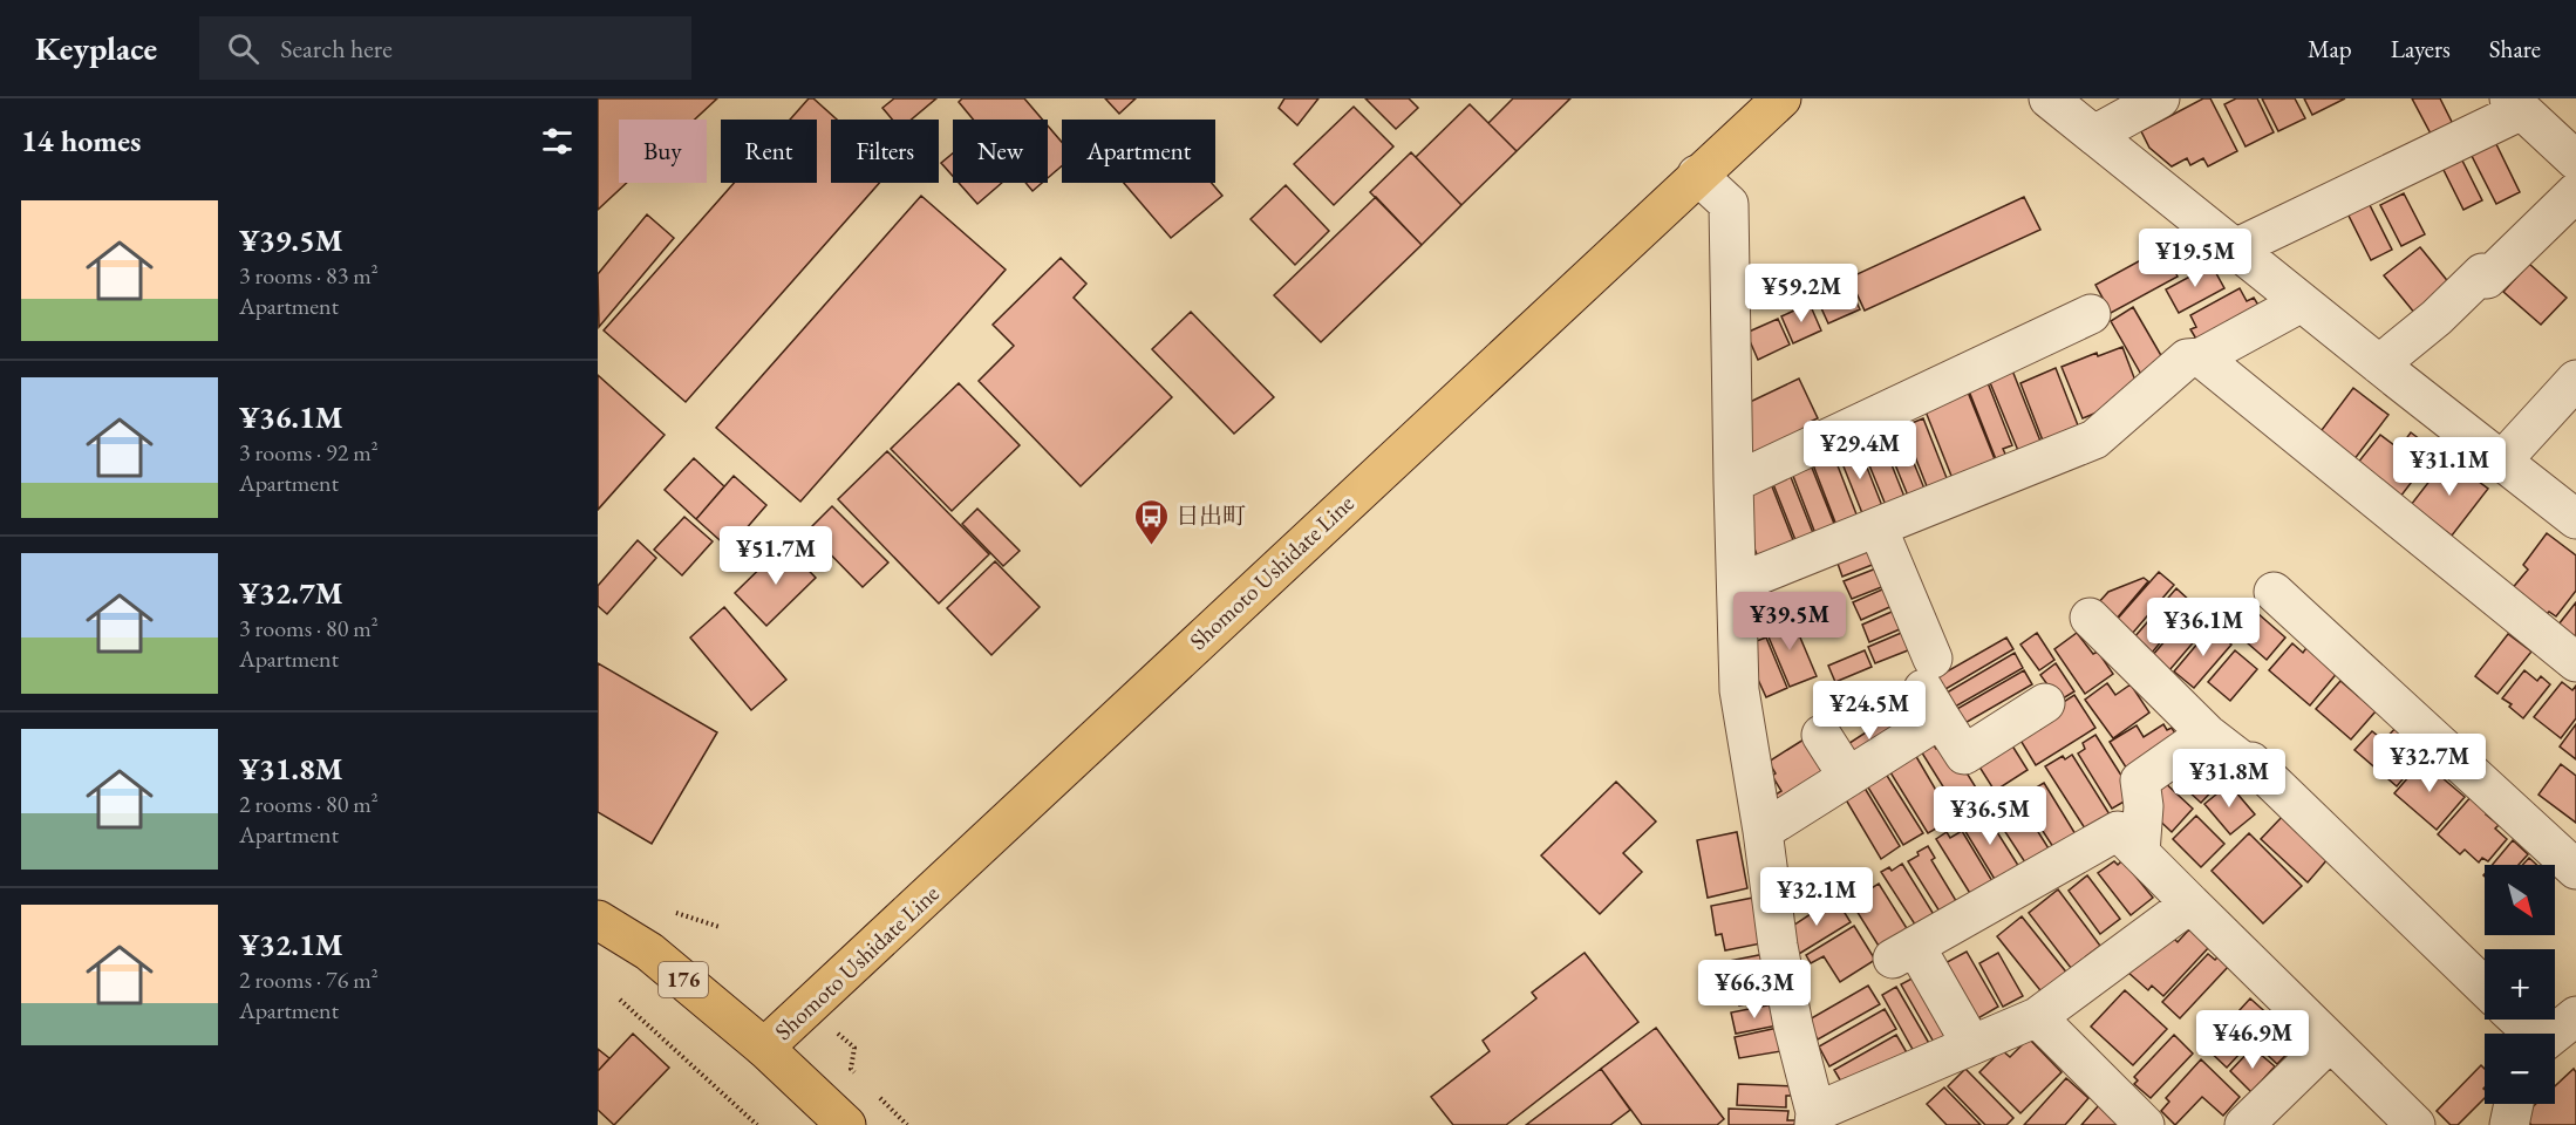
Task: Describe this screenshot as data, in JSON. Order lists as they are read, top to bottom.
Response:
{
  "streets": {
    "main road": ["Shomoto Ushidate Line", "176"]
  },
  "crossings": [
    ["Shomoto Ushidate Line", "176"]
  ],
  "places": {
    "bus stop": ["日出町"]
  },
  "north": "bottom right",
  "page": {
    "header": "Keyplace",
    "search": "Search here",
    "nav": ["Map", "Layers", "Share"],
    "heading": "14 homes",
    "chip": [
      "Buy",
      "Rent",
      "Filters",
      "New",
      "Apartment"
    ],
    "list": [
      {
        "name": "¥39.5M",
        "note": "3 rooms · 83 m² · Apartment"
      },
      {
        "name": "¥36.1M",
        "note": "3 rooms · 92 m² · Apartment"
      },
      {
        "name": "¥32.7M",
        "note": "3 rooms · 80 m² · Apartment"
      },
      {
        "name": "¥31.8M",
        "note": "2 rooms · 80 m² · Apartment"
      },
      {
        "name": "¥32.1M",
        "note": "2 rooms · 76 m² · Apartment"
      }
    ],
    "price": [
      "¥19.5M",
      "¥59.2M",
      "¥29.4M",
      "¥31.1M",
      "¥51.7M",
      "¥39.5M",
      "¥36.1M",
      "¥24.5M",
      "¥32.7M",
      "¥31.8M",
      "¥36.5M",
      "¥32.1M",
      "¥66.3M",
      "¥46.9M"
    ],
    "map_buttons": ["+", "−"]
  }
}
